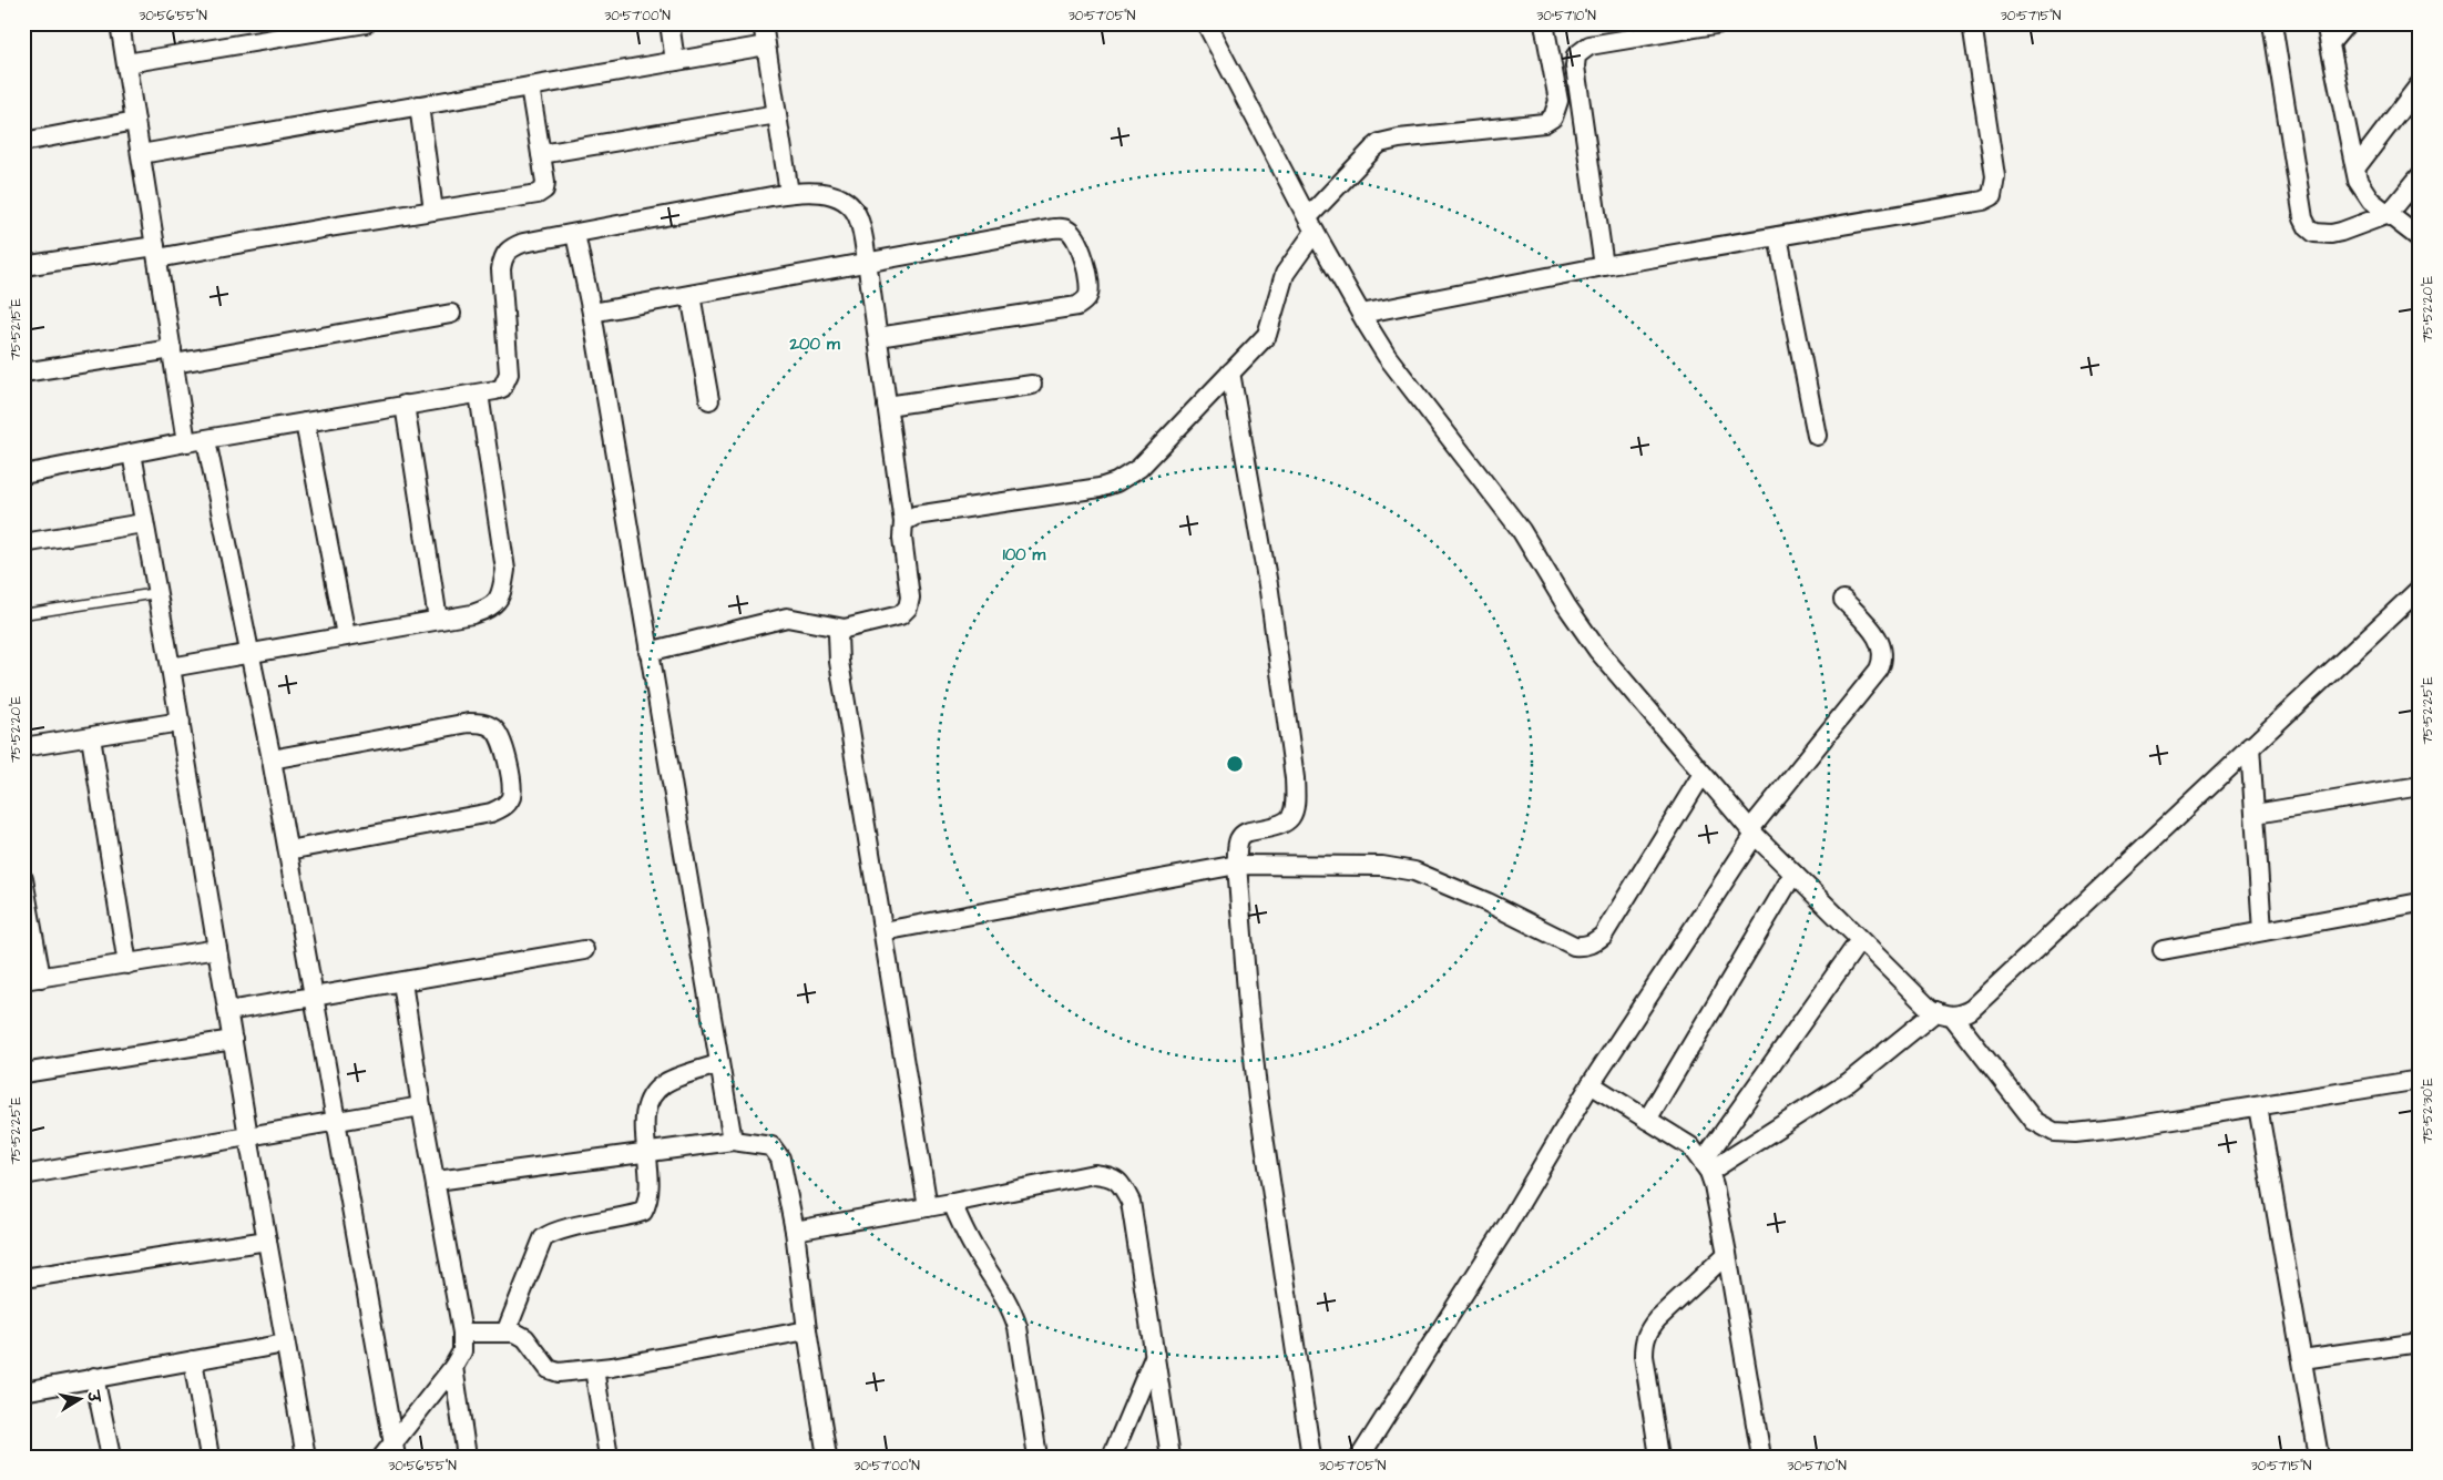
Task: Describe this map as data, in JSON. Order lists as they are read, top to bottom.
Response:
{
  "north": "right",
  "coordinates": [
    "30°56'55\"N",
    "30°57'00\"N",
    "30°57'05\"N",
    "30°57'10\"N",
    "30°57'15\"N",
    "75°52'20\"E",
    "75°52'15\"E",
    "75°52'25\"E",
    "75°52'30\"E"
  ],
  "rings": ["200 m", "100 m"]
}
